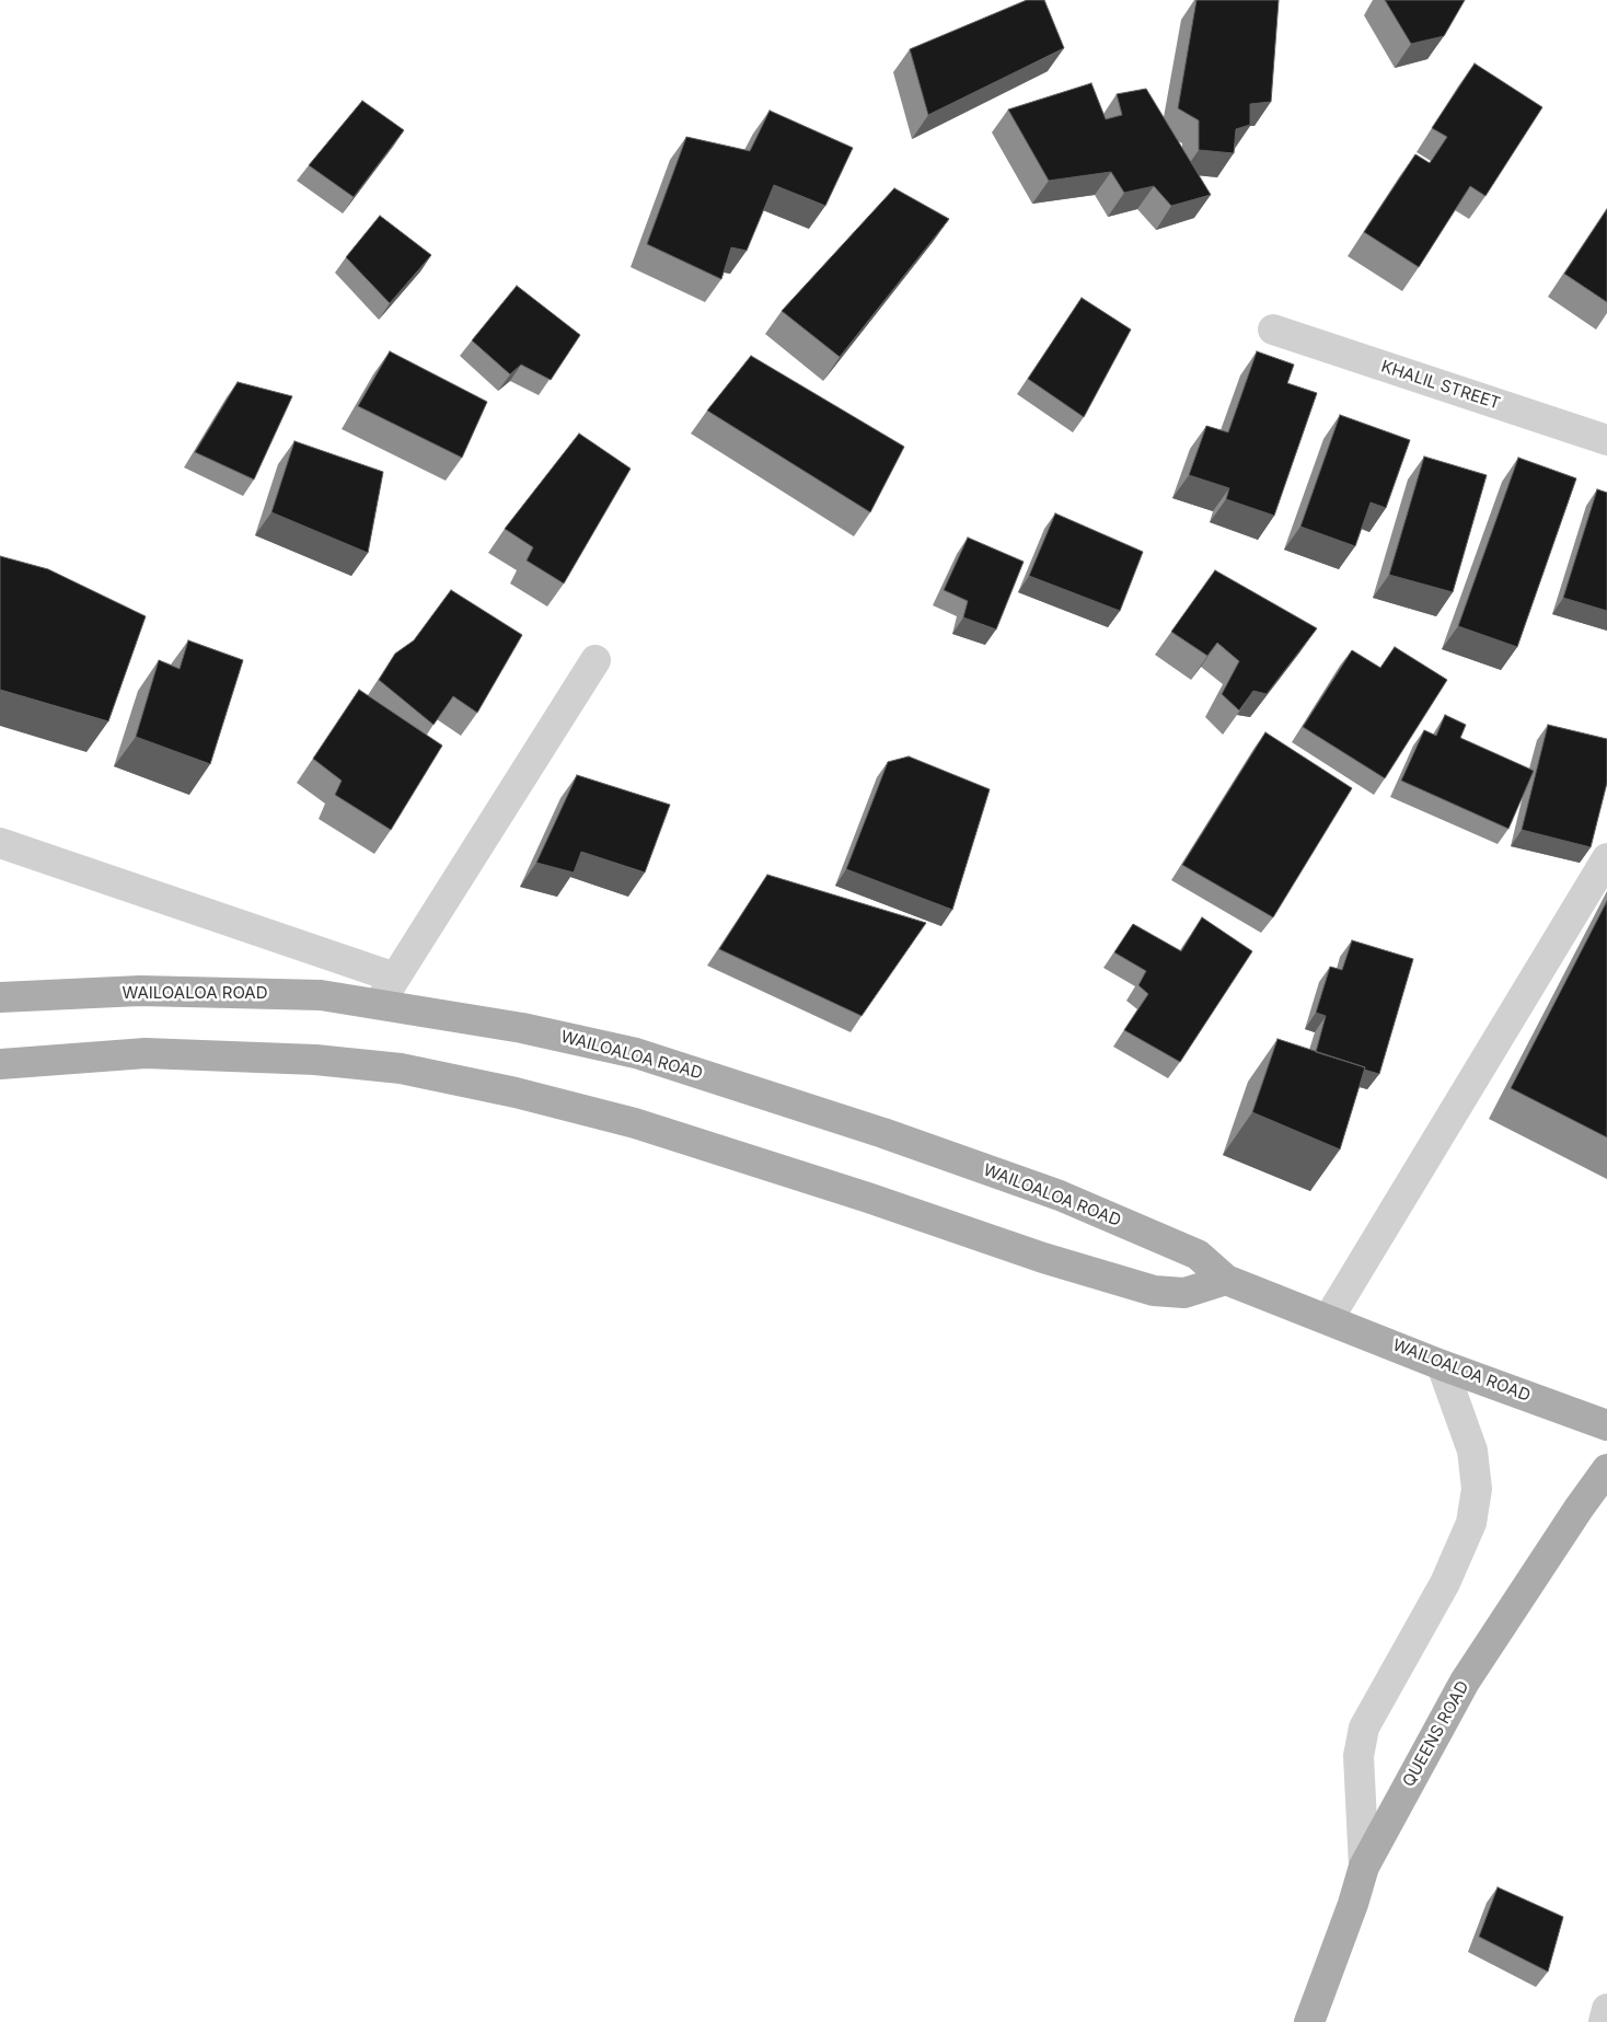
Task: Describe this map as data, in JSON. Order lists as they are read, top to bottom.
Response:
{
  "streets": {
    "main road": ["WAILOALOA ROAD", "QUEENS ROAD"],
    "street": ["KHALIL STREET"]
  }
}
